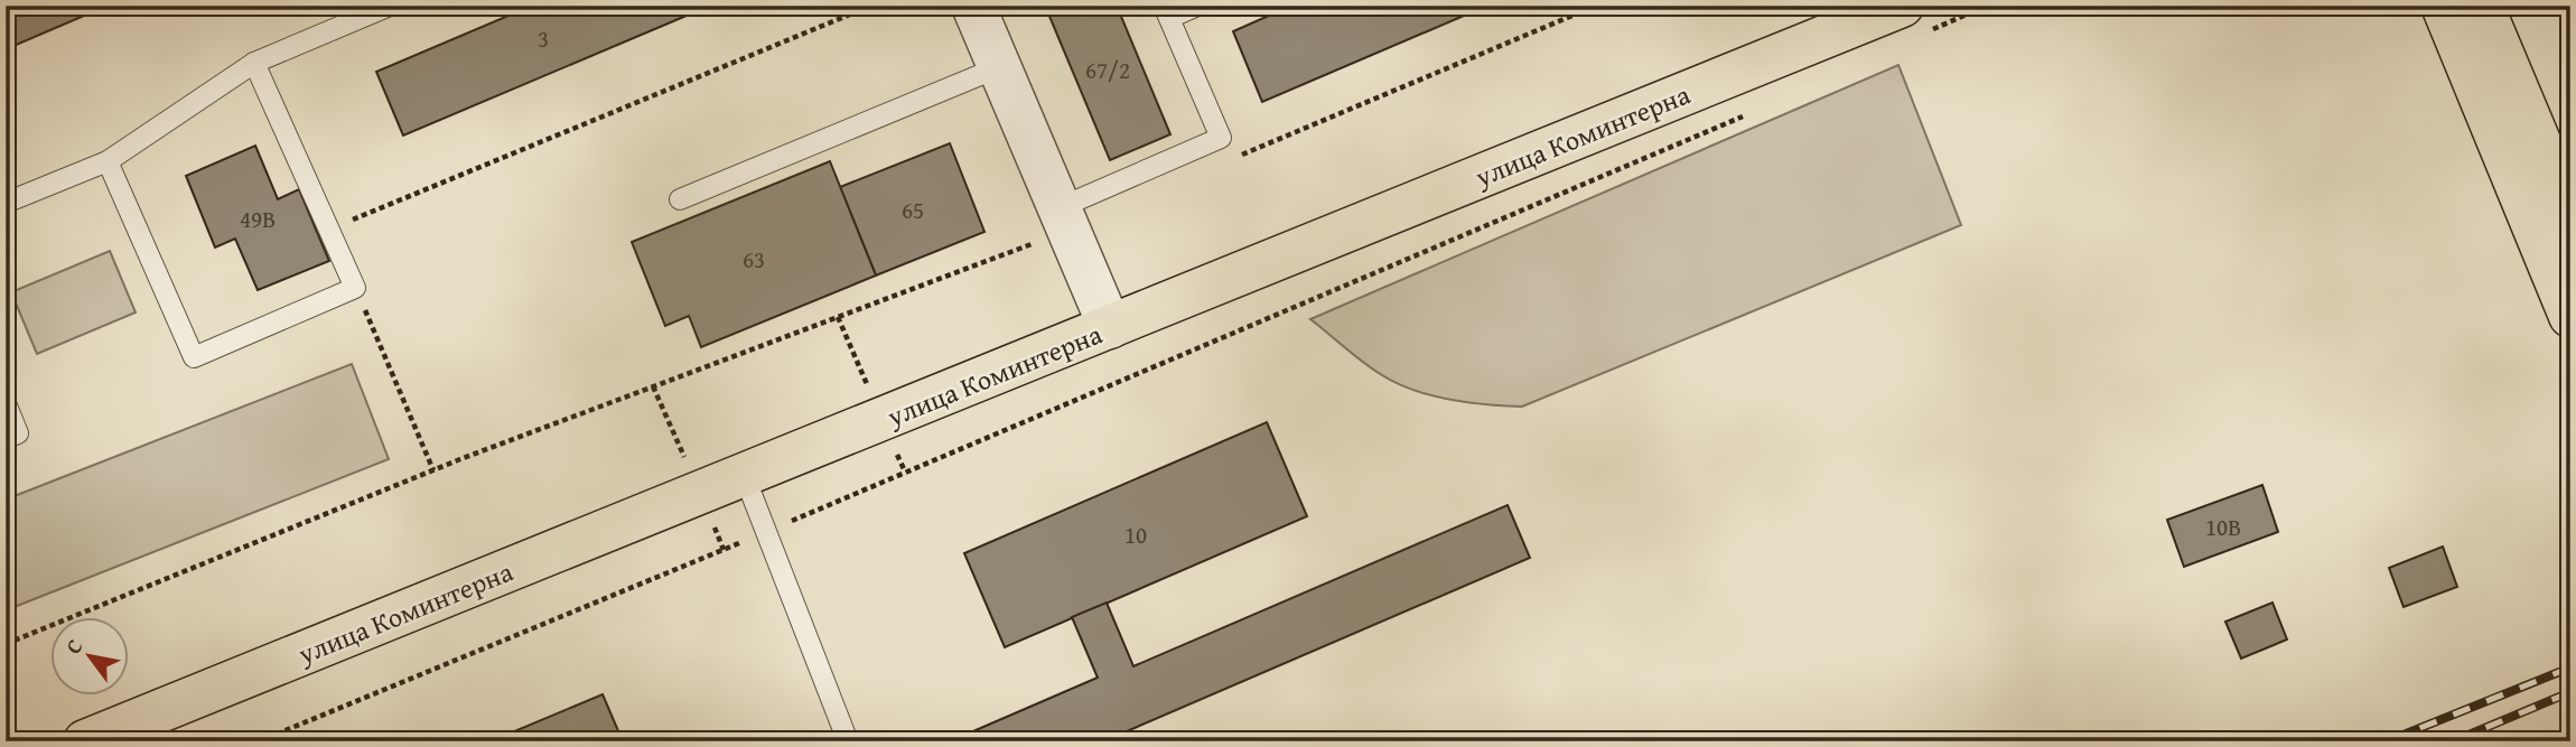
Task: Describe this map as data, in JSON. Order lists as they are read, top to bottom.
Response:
{
  "streets": {
    "main road": ["улица Коминтерна"]
  },
  "house_numbers": [
    "3",
    "67/2",
    "65",
    "49В",
    "63",
    "10В",
    "10"
  ],
  "north": "top left"
}
